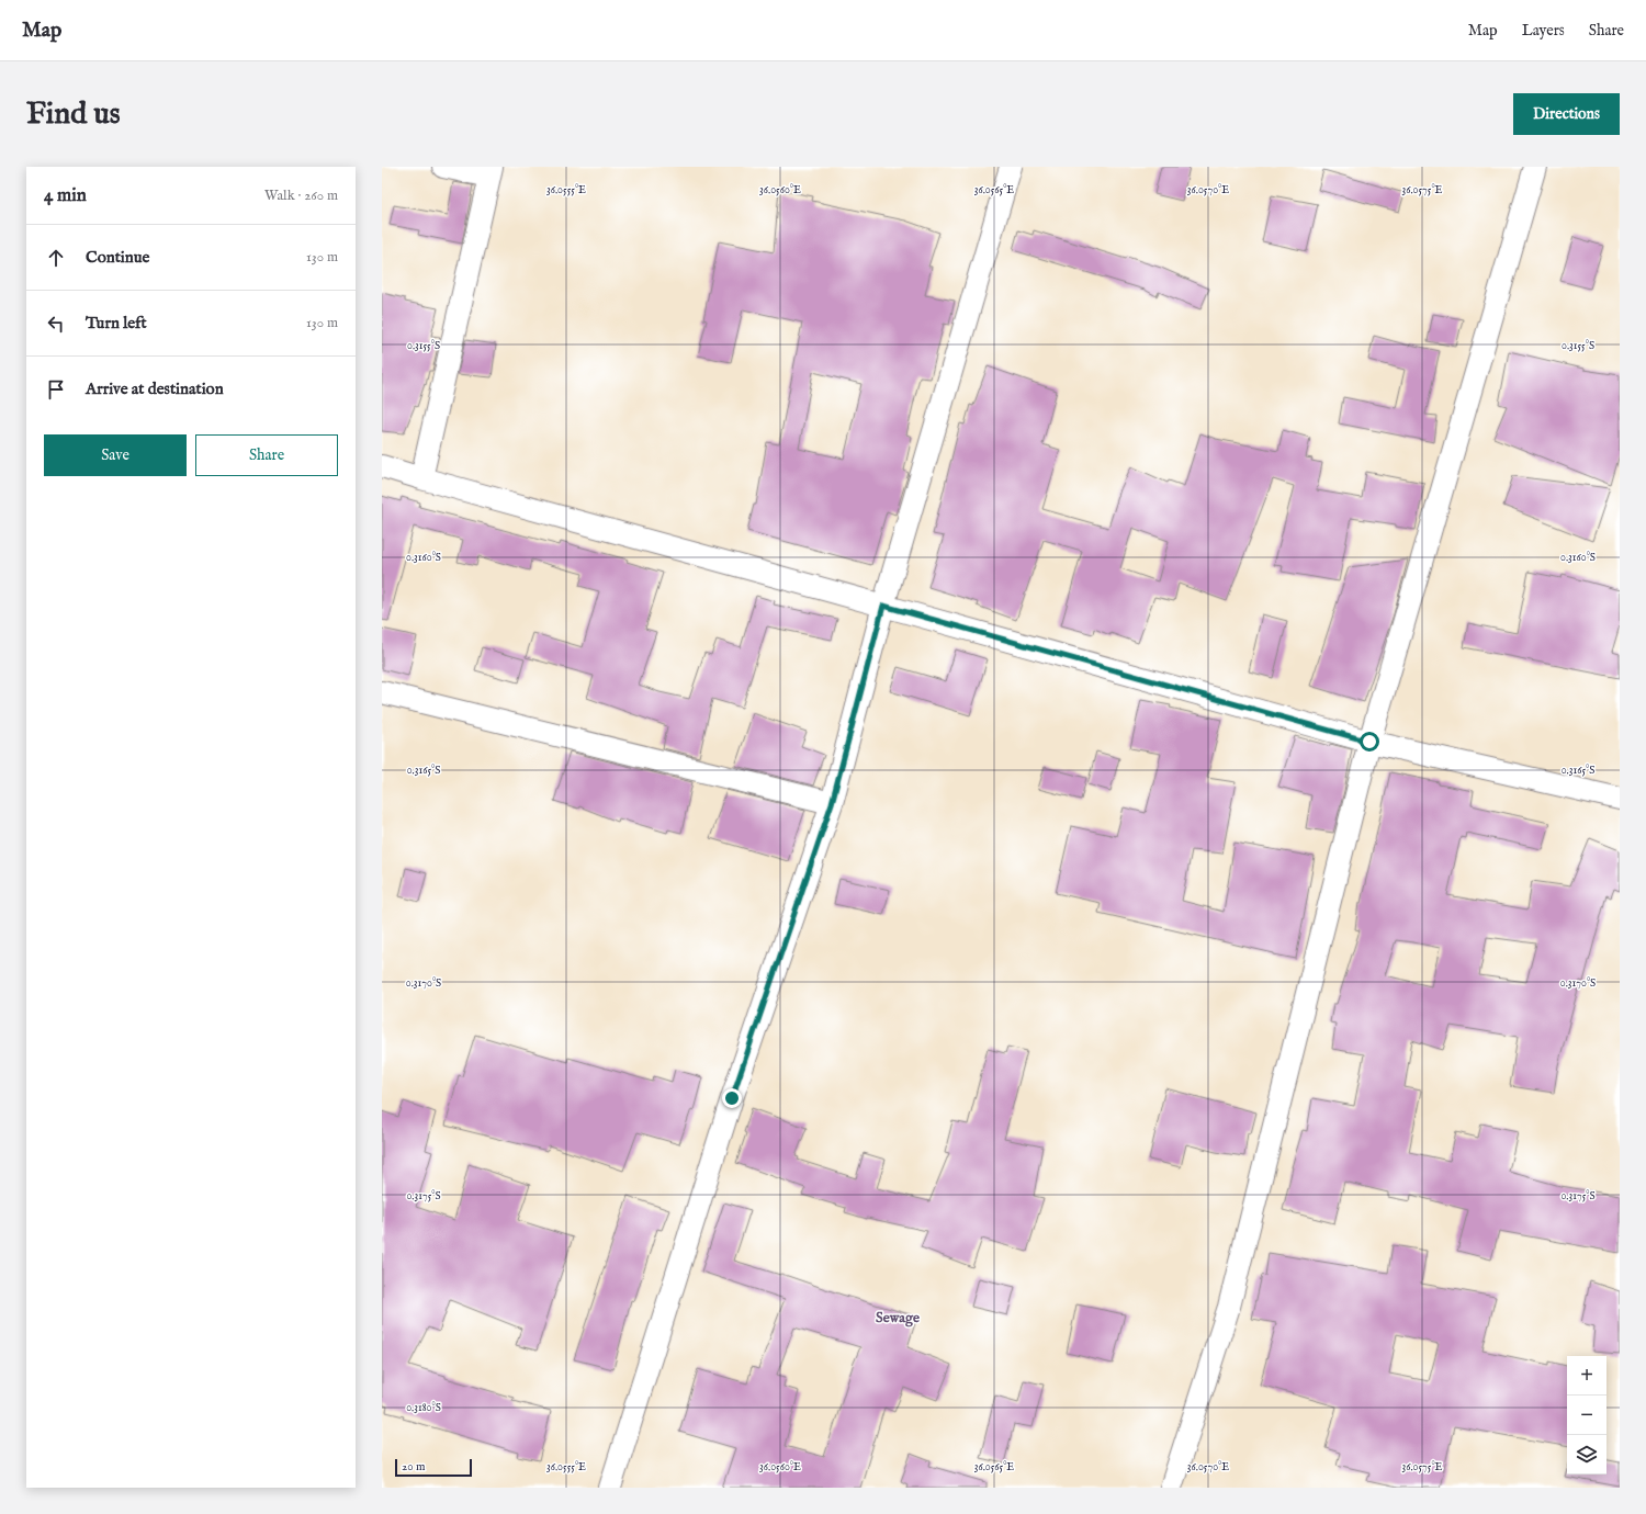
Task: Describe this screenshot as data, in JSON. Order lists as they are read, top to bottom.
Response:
{
  "districts": ["Sewage"],
  "scale_bar": "20 m",
  "page": {
    "header": "Map",
    "nav": ["Map", "Layers", "Share"],
    "buttons": [
      "Directions",
      ["Save", "Share"]
    ],
    "title": "Find us",
    "heading": ["4 min", "Walk · 260 m"],
    "list": [
      ["Continue", "130 m"],
      ["Turn left", "130 m"],
      "Arrive at destination"
    ],
    "map_buttons": ["+", "−"],
    "scale": "20 m"
  },
  "coordinates": [
    "36.0555°E",
    "36.0560°E",
    "36.0565°E",
    "36.0570°E",
    "36.0575°E",
    "0.3155°S",
    "0.3160°S",
    "0.3165°S",
    "0.3170°S",
    "0.3175°S",
    "0.3180°S"
  ]
}
